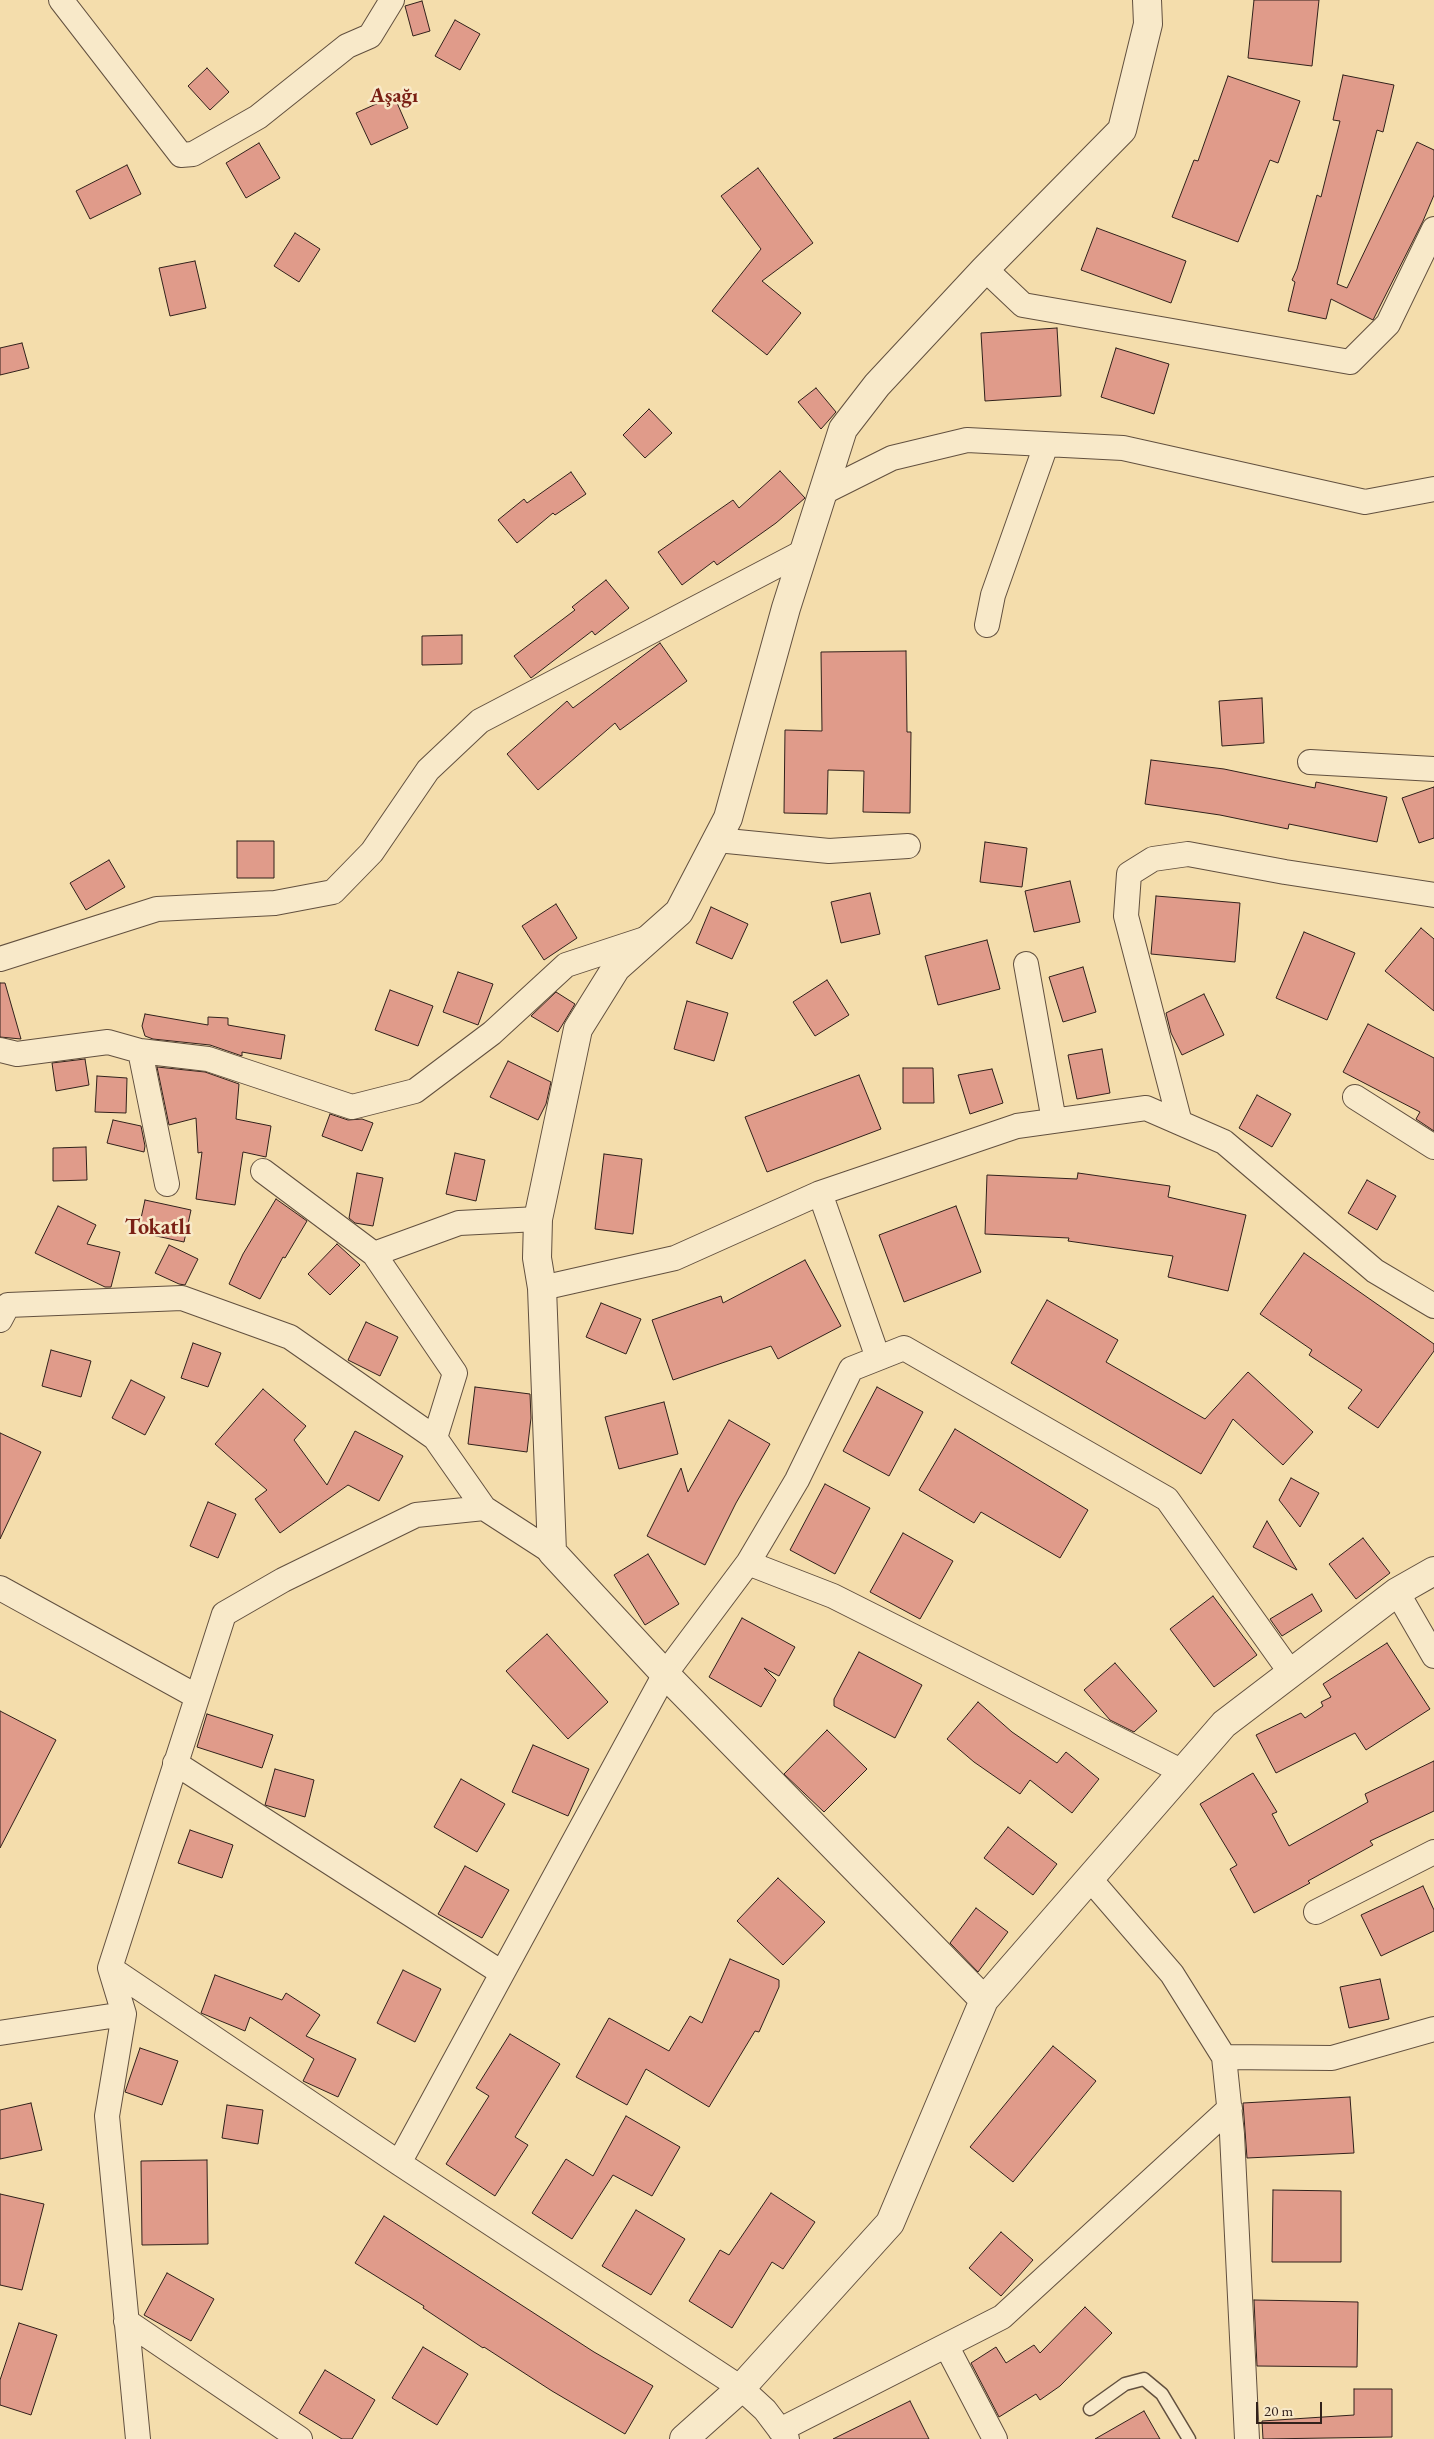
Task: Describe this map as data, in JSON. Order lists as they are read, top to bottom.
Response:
{
  "districts": ["Aşağı", "Tokatlı"],
  "scale_bar": "20 m"
}
